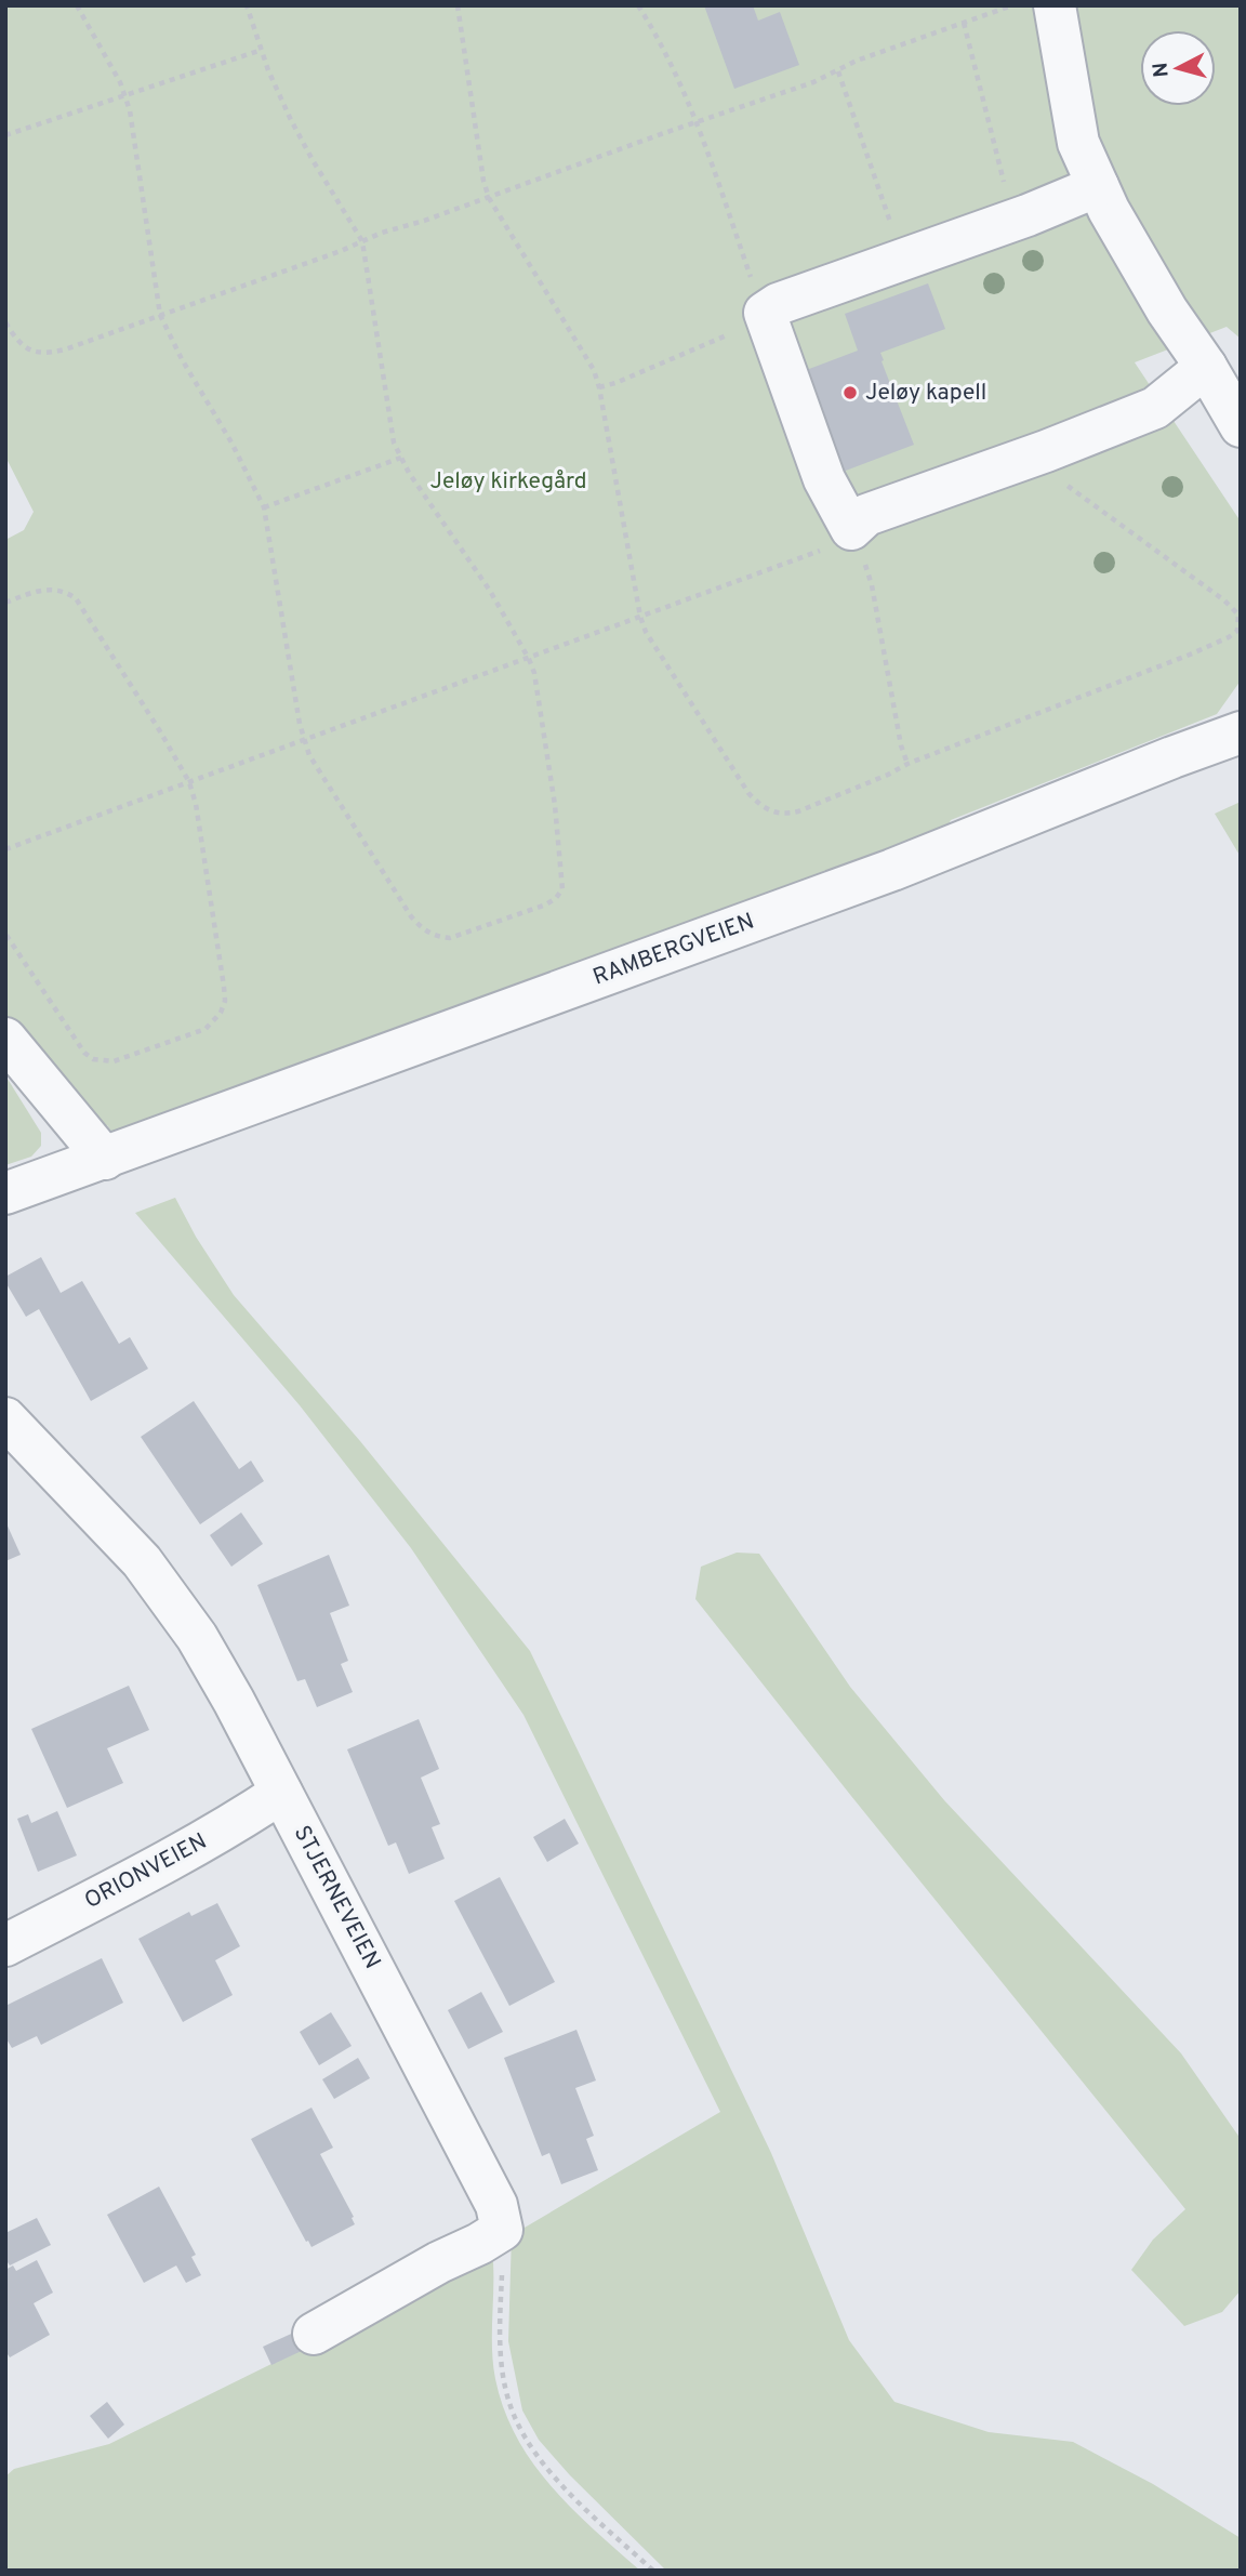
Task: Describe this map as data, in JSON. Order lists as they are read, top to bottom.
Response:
{
  "streets": {
    "street": ["RAMBERGVEIEN", "ORIONVEIEN", "STJERNEVEIEN"]
  },
  "crossings": [
    ["ORIONVEIEN", "STJERNEVEIEN"]
  ],
  "parks": ["Jeløy kirkegård"],
  "places": ["Jeløy kapell"],
  "north": "left"
}
